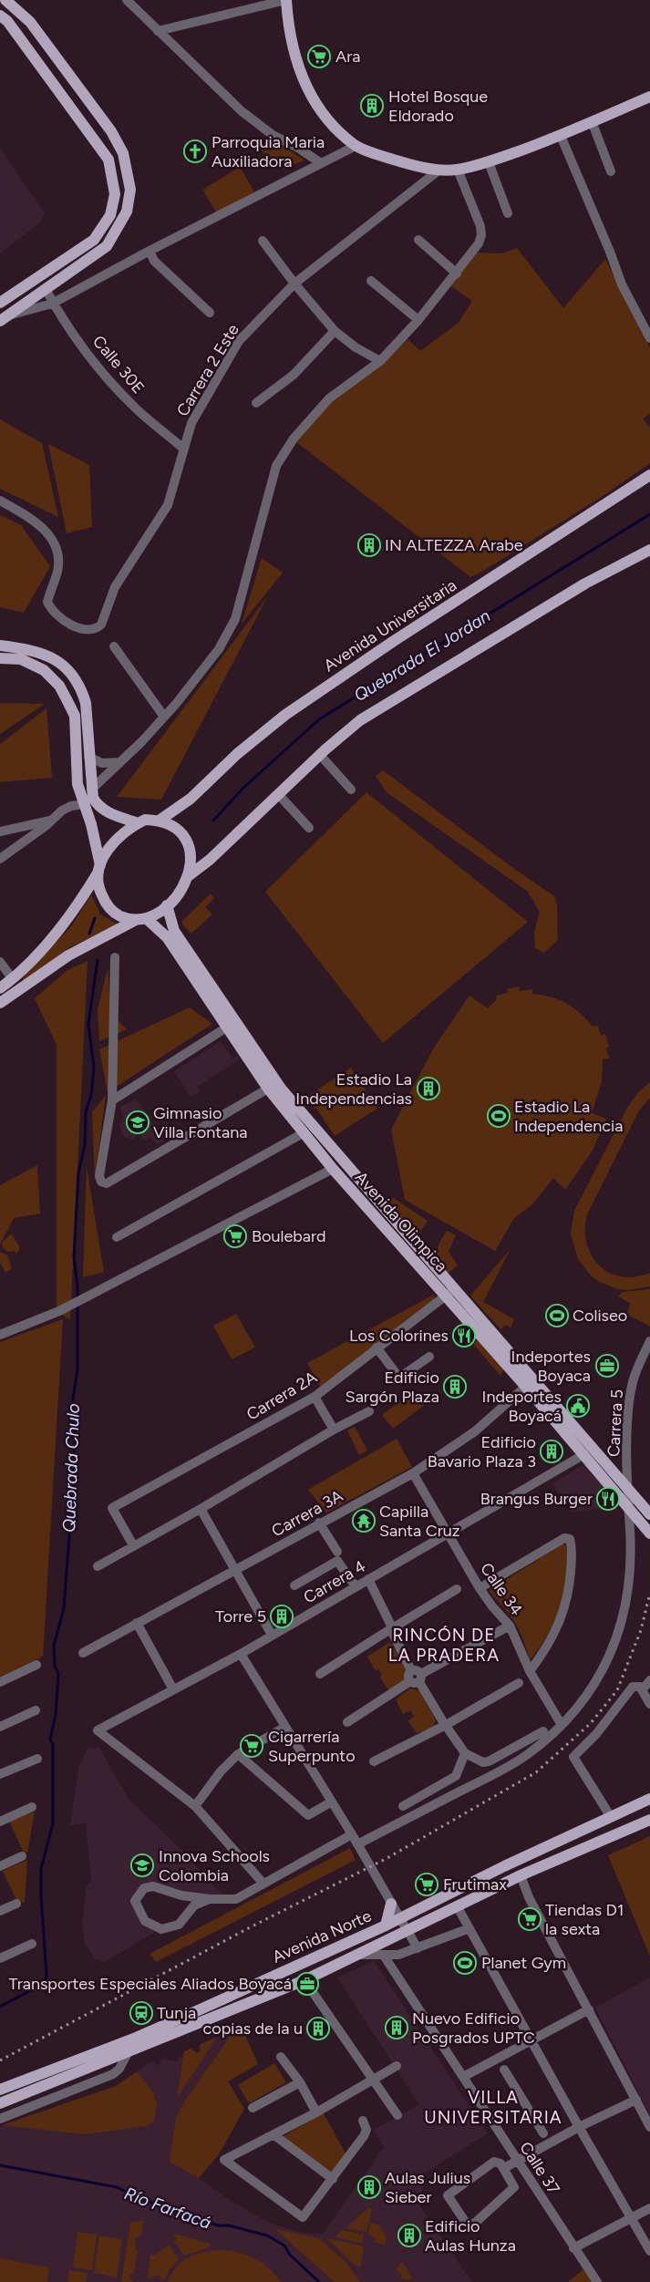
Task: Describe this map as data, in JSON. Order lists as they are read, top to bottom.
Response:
{
  "streets": {
    "main road": ["Avenida Universitaria", "Avenida Olimpica", "Avenida Norte"],
    "street": [
      "Calle 30E",
      "Carrera 2 Este",
      "Carrera 2A",
      "Carrera 5",
      "Carrera 3A",
      "Carrera 4",
      "Calle 34",
      "Calle 37"
    ]
  },
  "crossings": [
    ["Calle 30E", "Carrera 2 Este"],
    ["Avenida Universitaria", "Avenida Olimpica"],
    ["Avenida Olimpica", "Carrera 2A"],
    ["Avenida Olimpica", "Carrera 5"],
    ["Avenida Olimpica", "Carrera 3A"],
    ["Avenida Olimpica", "Carrera 4"],
    ["Carrera 5", "Calle 34"],
    ["Carrera 3A", "Calle 34"],
    ["Carrera 4", "Calle 34"]
  ],
  "districts": ["RINCÓN DE LA PRADERA", "VILLA UNIVERSITARIA"],
  "water": ["Quebrada El Jordan", "Quebrada Chulo", "Río Farfacá"],
  "places": {
    "supermarket": [
      "Ara",
      "Boulebard",
      "Cigarrería Superpunto",
      "Frutimax",
      "Tiendas D1 la sexta"
    ],
    "building": [
      "Hotel Bosque Eldorado",
      "IN ALTEZZA Arabe",
      "Estadio La Independencias",
      "Edificio Sargón Plaza",
      "Edificio Bavario Plaza 3",
      "Torre 5",
      "Nuevo Edificio Posgrados UPTC",
      "copias de la u",
      "Aulas Julius Sieber",
      "Edificio Aulas Hunza"
    ],
    "church": ["Parroquia Maria Auxiliadora"],
    "sports": ["Estadio La Independencia", "Coliseo", "Planet Gym"],
    "school or university": ["Gimnasio Villa Fontana", "Innova Schools Colombia"],
    "restaurant": ["Los Colorines", "Brangus Burger"],
    "office": ["Indeportes Boyaca", "Transportes Especiales Aliados Boyacá"],
    "public building": ["Indeportes Boyacá"],
    "temple": ["Capilla Santa Cruz"],
    "station": ["Tunja"]
  }
}
